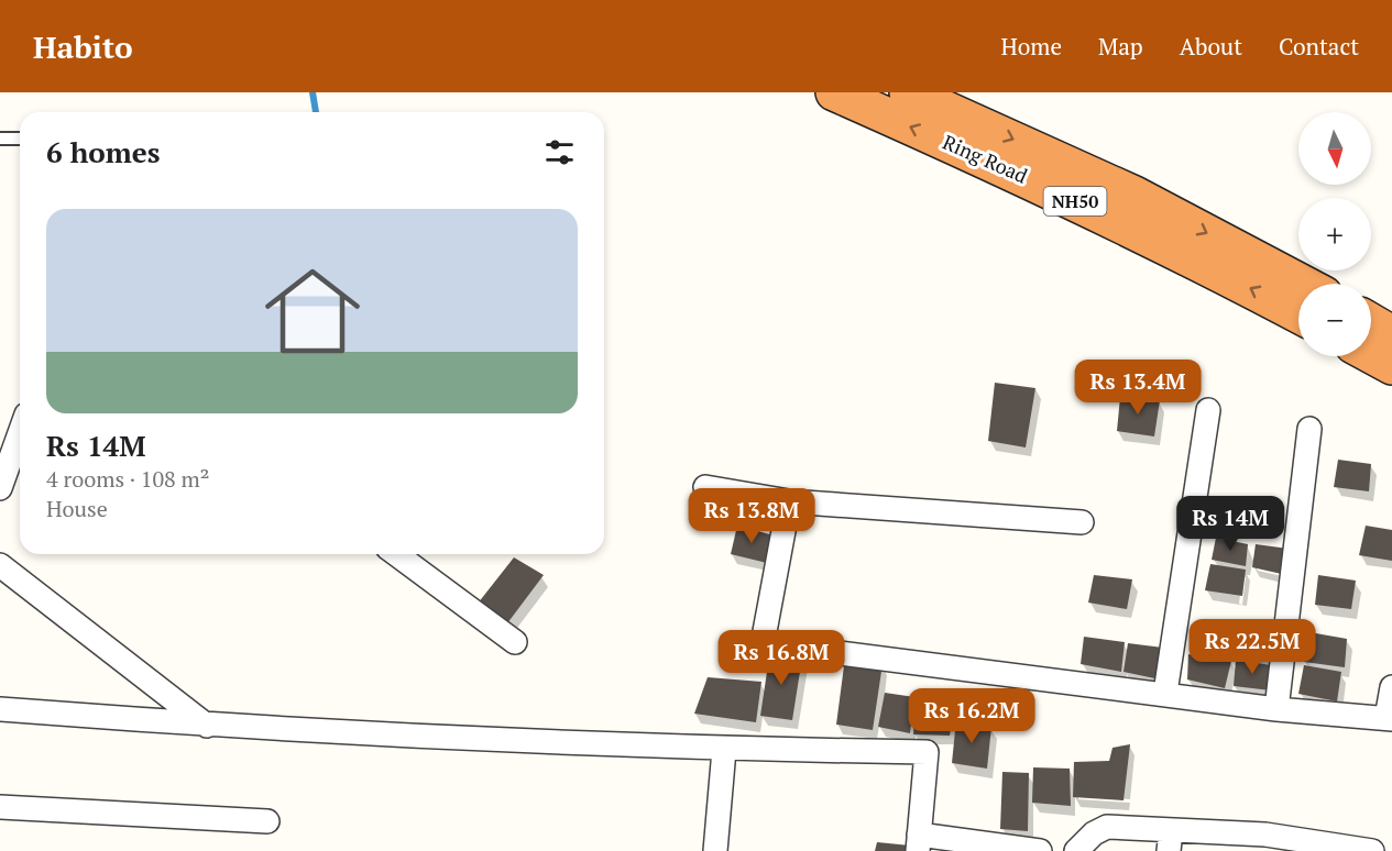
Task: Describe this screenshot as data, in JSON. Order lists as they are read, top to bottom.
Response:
{
  "streets": {
    "highway": ["Ring Road", "NH50"]
  },
  "north": "bottom",
  "page": {
    "header": "Habito",
    "nav": [
      "Home",
      "Map",
      "About",
      "Contact"
    ],
    "map_buttons": ["+", "−"],
    "heading": "6 homes",
    "list": [
      {
        "name": "Rs 14M",
        "note": "4 rooms · 108 m² · House"
      }
    ],
    "price": [
      "Rs 13.4M",
      "Rs 13.8M",
      "Rs 14M",
      "Rs 22.5M",
      "Rs 16.8M",
      "Rs 16.2M"
    ]
  }
}
